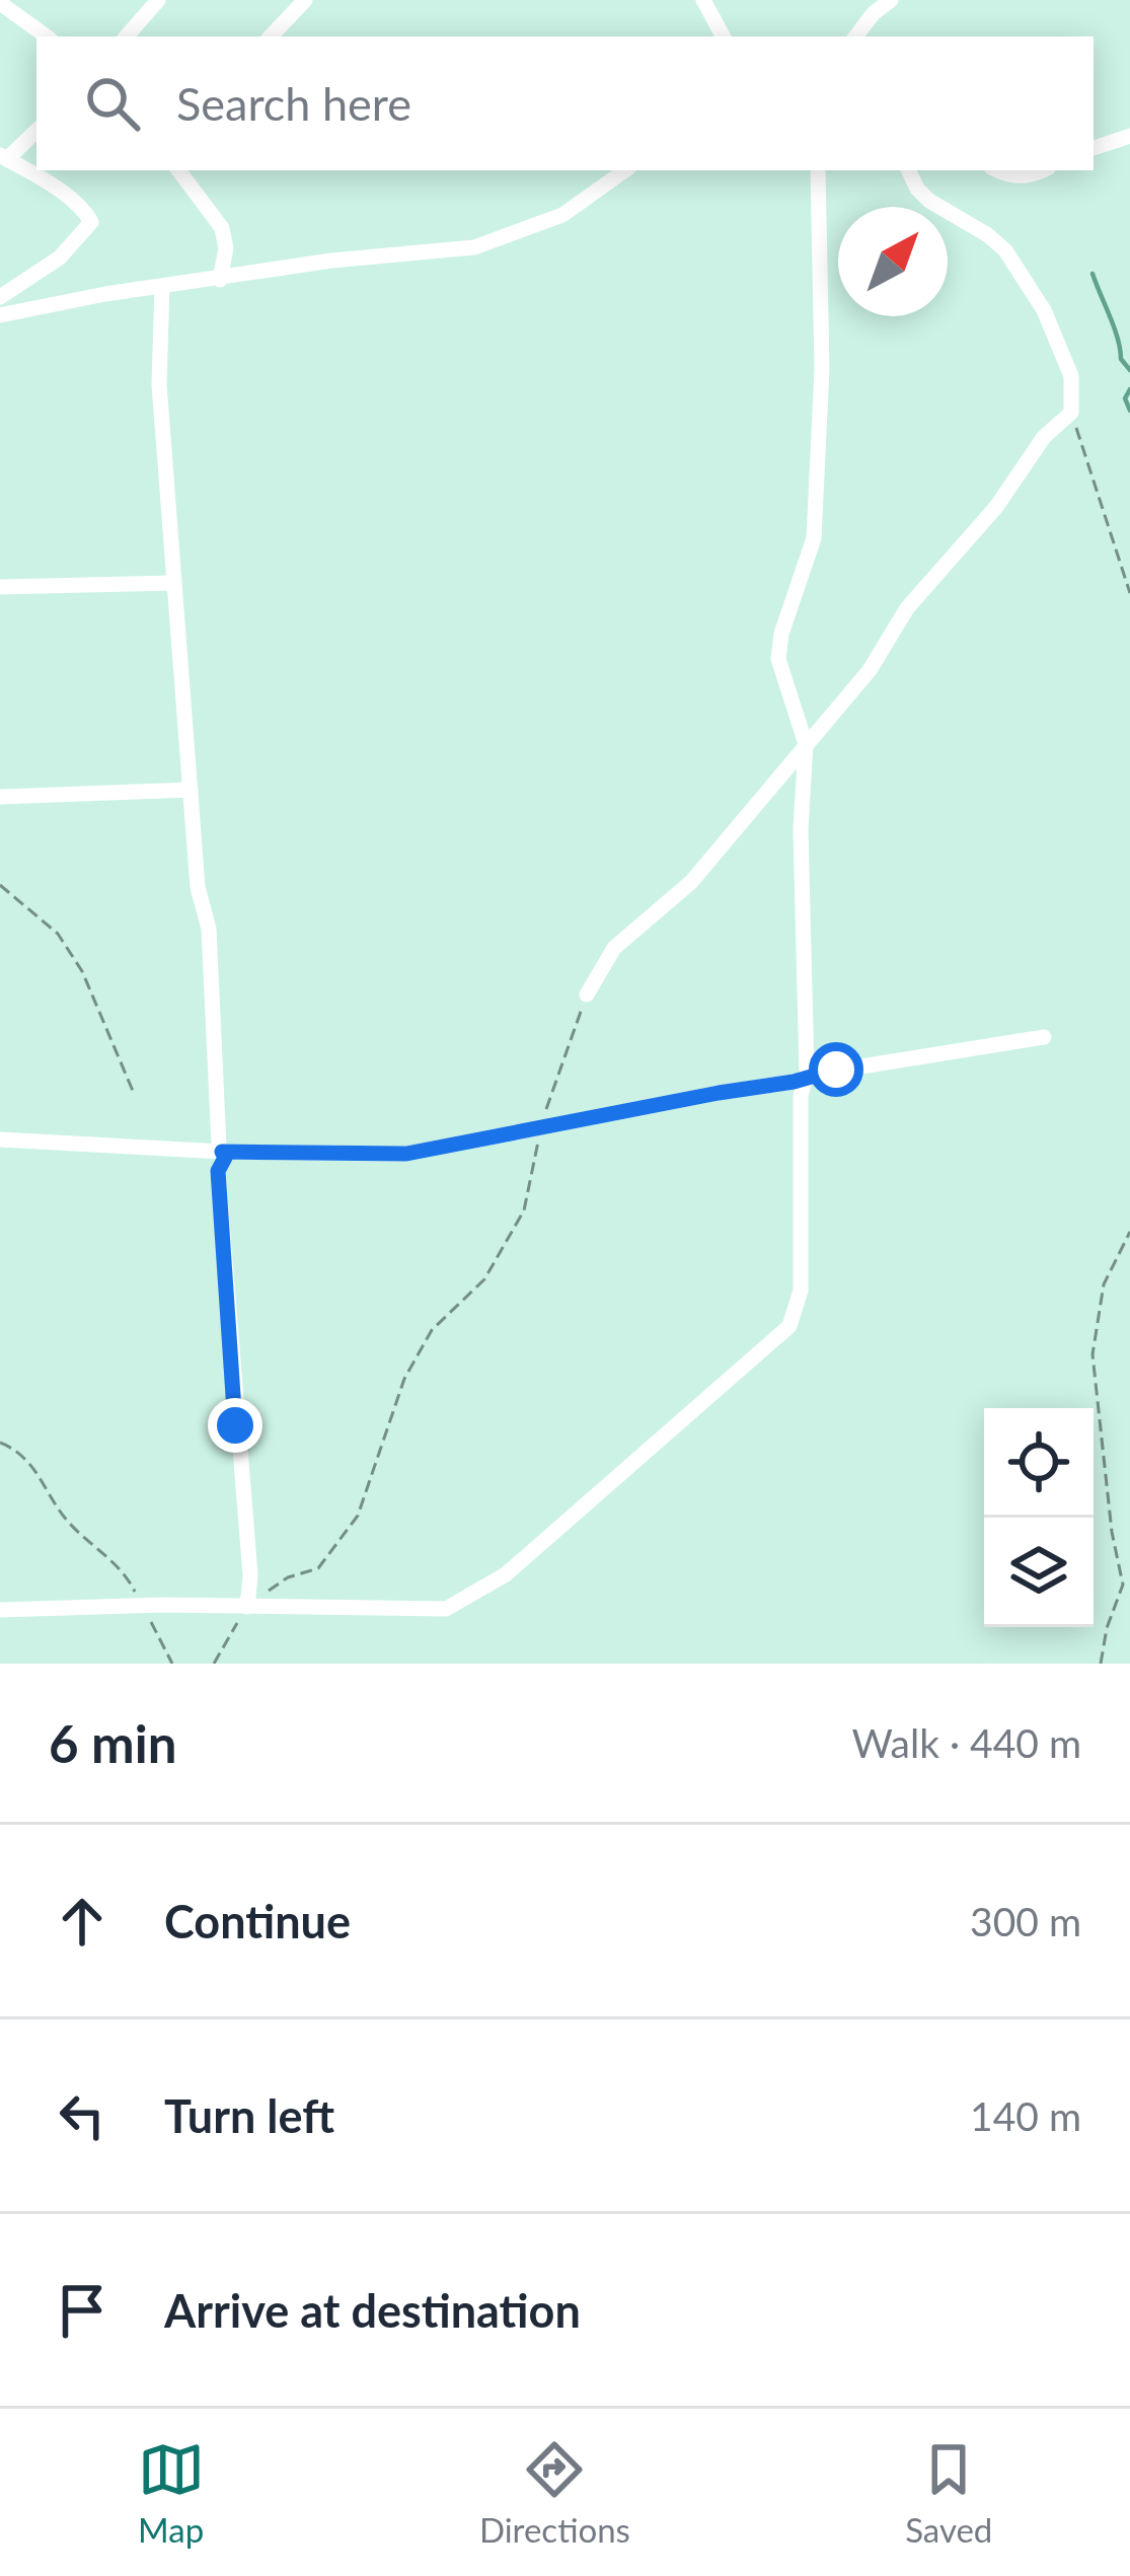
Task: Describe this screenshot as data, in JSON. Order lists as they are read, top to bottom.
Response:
{
  "north": "top right",
  "page": {
    "search": "Search here",
    "heading": ["6 min", "Walk · 440 m"],
    "list": [
      ["Continue", "300 m"],
      ["Turn left", "140 m"],
      "Arrive at destination"
    ],
    "nav": ["Map", "Directions", "Saved"]
  }
}
